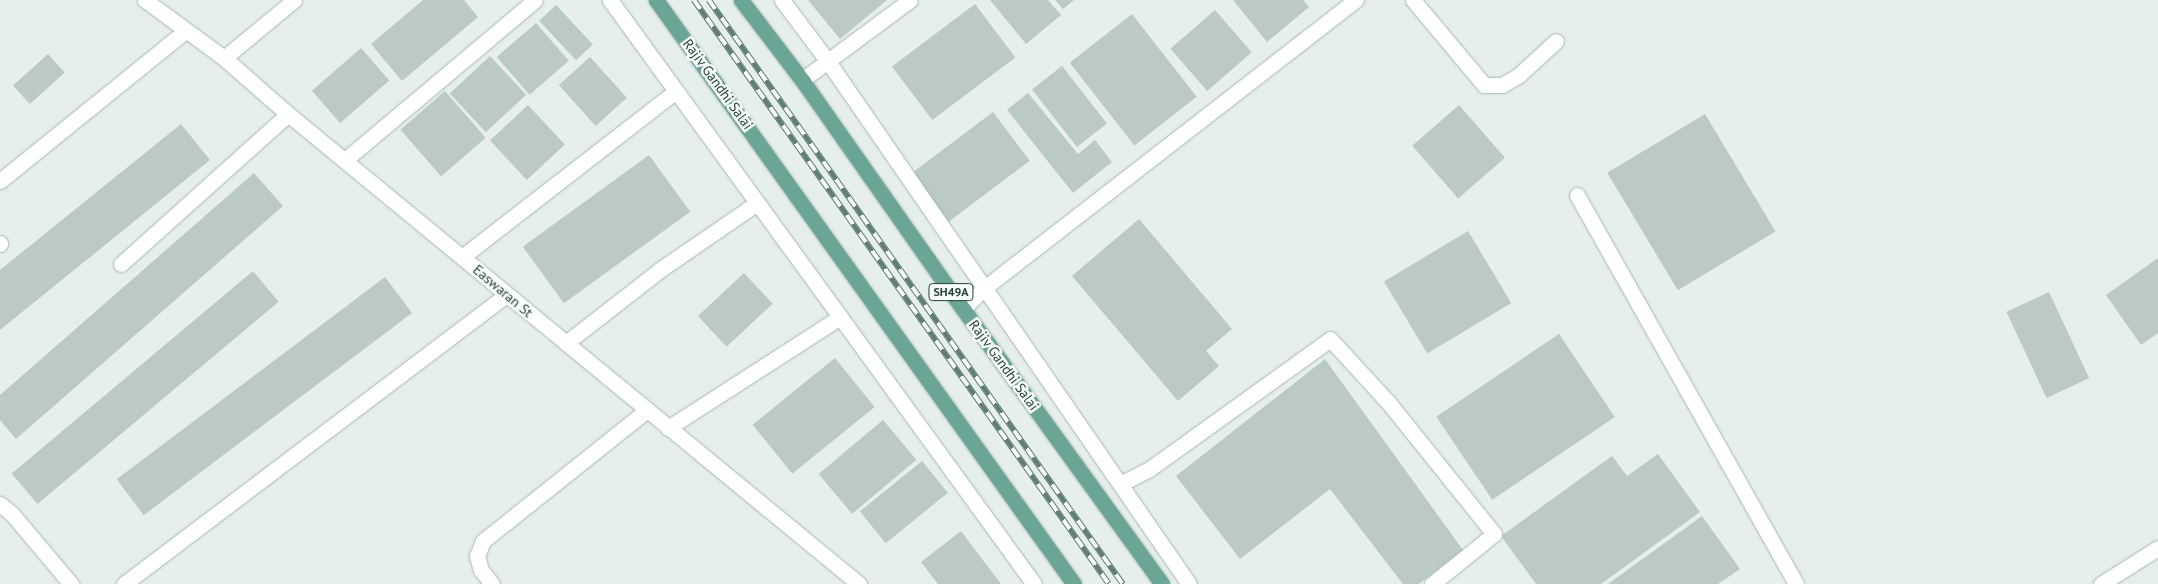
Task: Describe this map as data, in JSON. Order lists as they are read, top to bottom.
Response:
{
  "streets": {
    "main road": ["Rajiv Gandhi Salai", "SH49A"],
    "street": ["Easwaran St"]
  }
}
